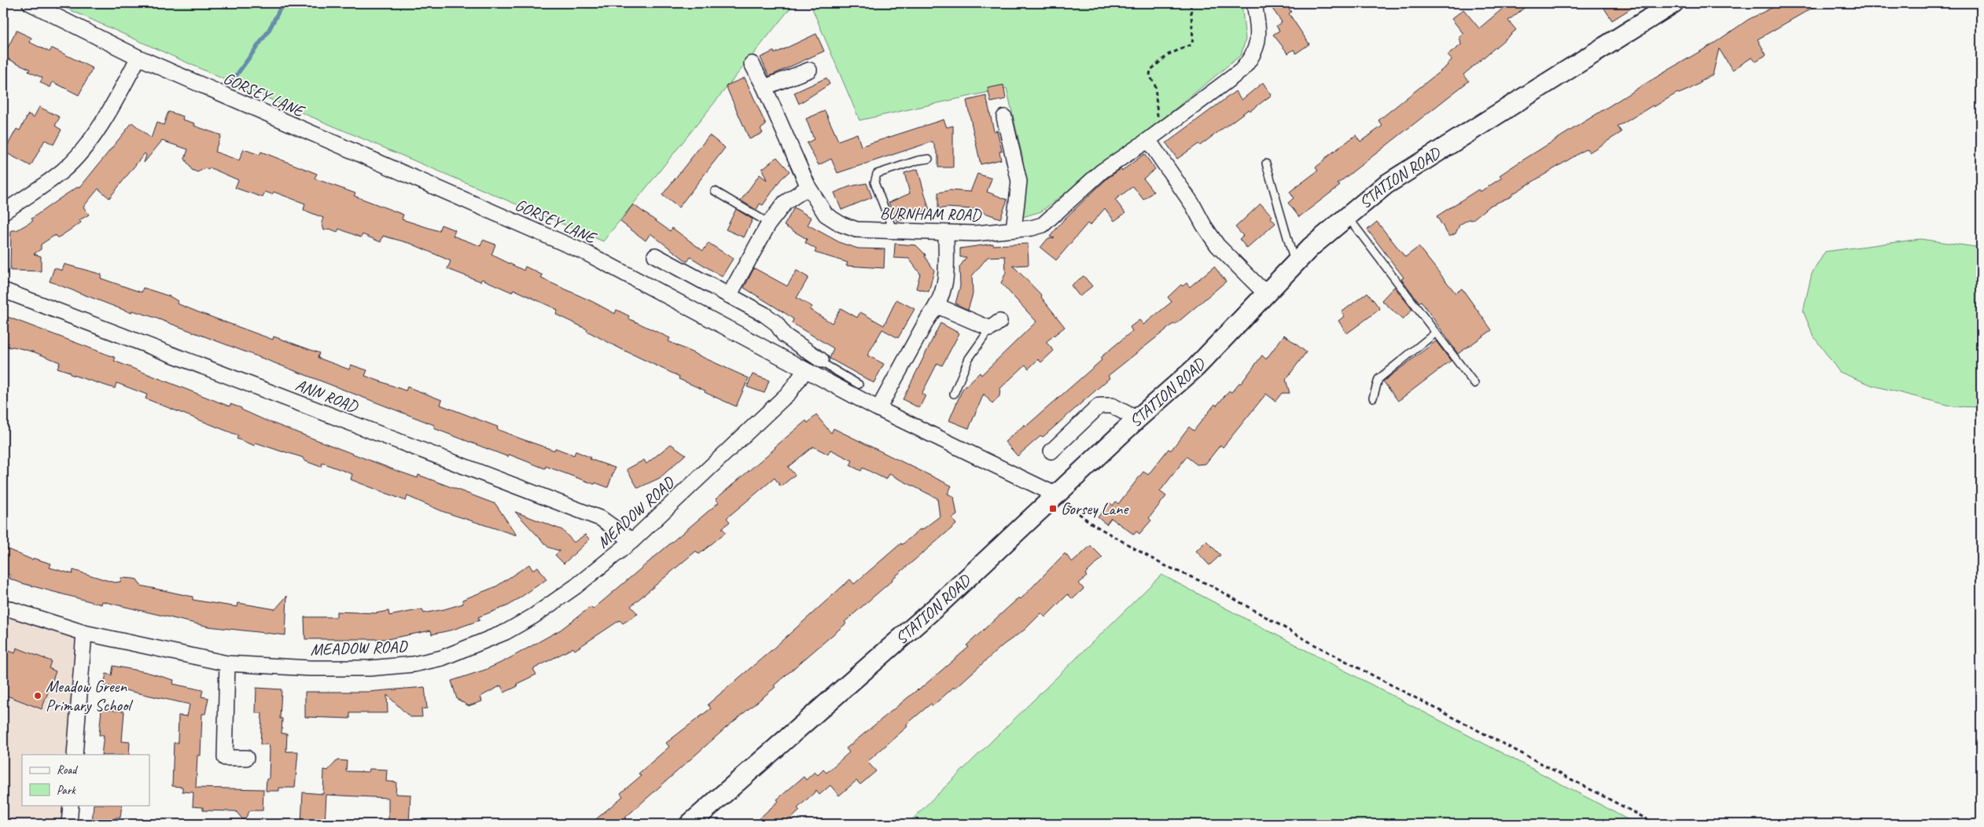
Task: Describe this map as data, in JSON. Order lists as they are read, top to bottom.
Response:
{
  "streets": {
    "street": [
      "GORSEY LANE",
      "STATION ROAD",
      "BURNHAM ROAD",
      "ANN ROAD",
      "MEADOW ROAD"
    ]
  },
  "crossings": [
    ["GORSEY LANE", "STATION ROAD"],
    ["GORSEY LANE", "MEADOW ROAD"],
    ["ANN ROAD", "MEADOW ROAD"]
  ],
  "places": {
    "transit": ["Gorsey Lane"],
    "other": ["Meadow Green Primary School"]
  },
  "legend": ["Road", "Park"]
}
